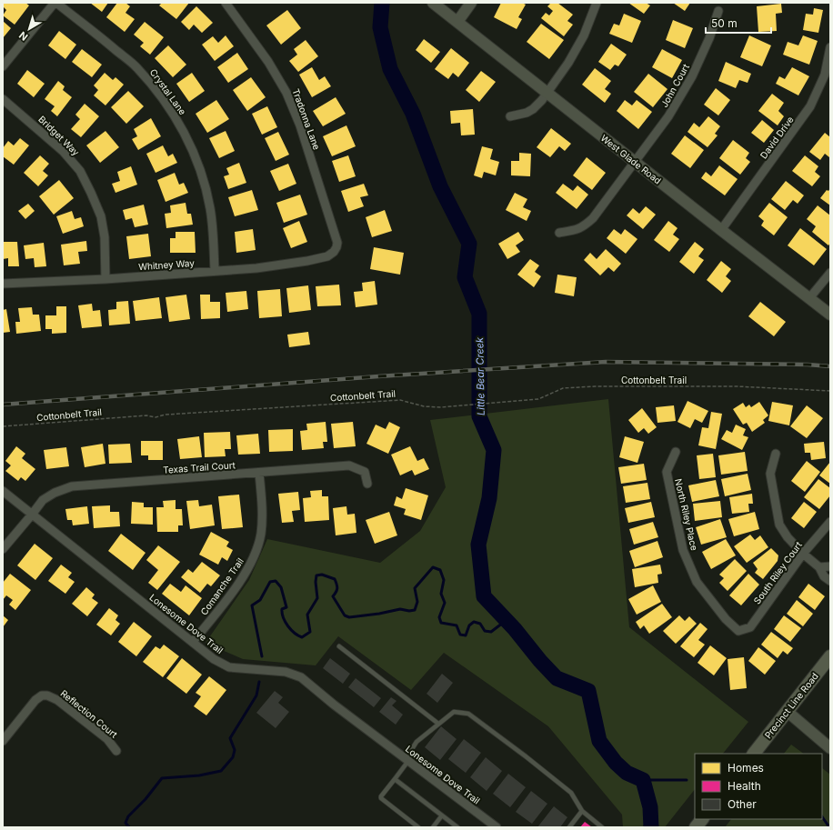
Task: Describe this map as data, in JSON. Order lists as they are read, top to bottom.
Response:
{
  "streets": {
    "main road": ["West Glade Road", "Precinct Line Road"],
    "street": [
      "John Court",
      "Crystal Lane",
      "Tradonna Lane",
      "Bridget Way",
      "David Drive",
      "Whitney Way",
      "Texas Trail Court",
      "North Riley Place",
      "South Riley Court",
      "Comanche Trail",
      "Lonesome Dove Trail",
      "Reflection Court"
    ],
    "path": ["Cottonbelt Trail"]
  },
  "crossings": [
    ["John Court", "West Glade Road"],
    ["Crystal Lane", "Whitney Way"],
    ["Tradonna Lane", "Whitney Way"],
    ["Bridget Way", "Whitney Way"],
    ["David Drive", "West Glade Road"],
    ["Texas Trail Court", "Comanche Trail"],
    ["Texas Trail Court", "Lonesome Dove Trail"],
    ["North Riley Place", "South Riley Court"],
    ["Comanche Trail", "Lonesome Dove Trail"]
  ],
  "water": ["Little Bear Creek"],
  "legend": ["Homes", "Health", "Other"],
  "scale_bar": "50 m",
  "north": "bottom left"
}
